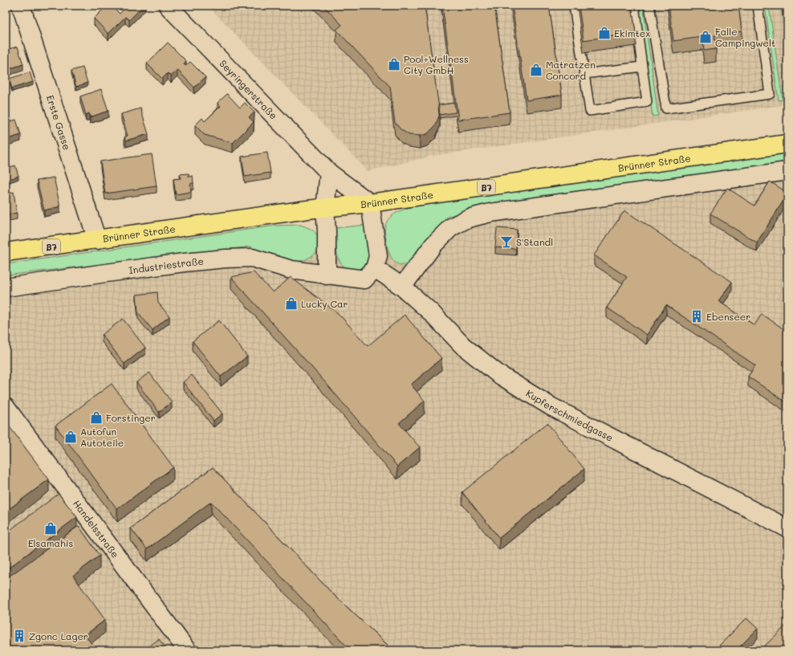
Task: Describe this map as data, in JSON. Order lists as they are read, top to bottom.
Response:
{
  "streets": {
    "main road": ["Brünner Straße", "B7"],
    "street": [
      "Seyringerstraße",
      "Erste Gasse",
      "Industriestraße",
      "Kupferschmiedgasse",
      "Handelsstraße"
    ]
  },
  "crossings": [
    ["Seyringerstraße", "Brünner Straße"],
    ["Erste Gasse", "Brünner Straße"]
  ],
  "places": {
    "shop": [
      "Ekimtex",
      "Falle Campingwelt",
      "Pool+Wellness City GmbH",
      "Matratzen Concord",
      "Lucky Car",
      "Forstinger",
      "Autofun Autoteile",
      "Elsamahis"
    ],
    "bar": ["S'Standl"],
    "building": ["Ebenseer", "Zgonc Lager"]
  }
}
